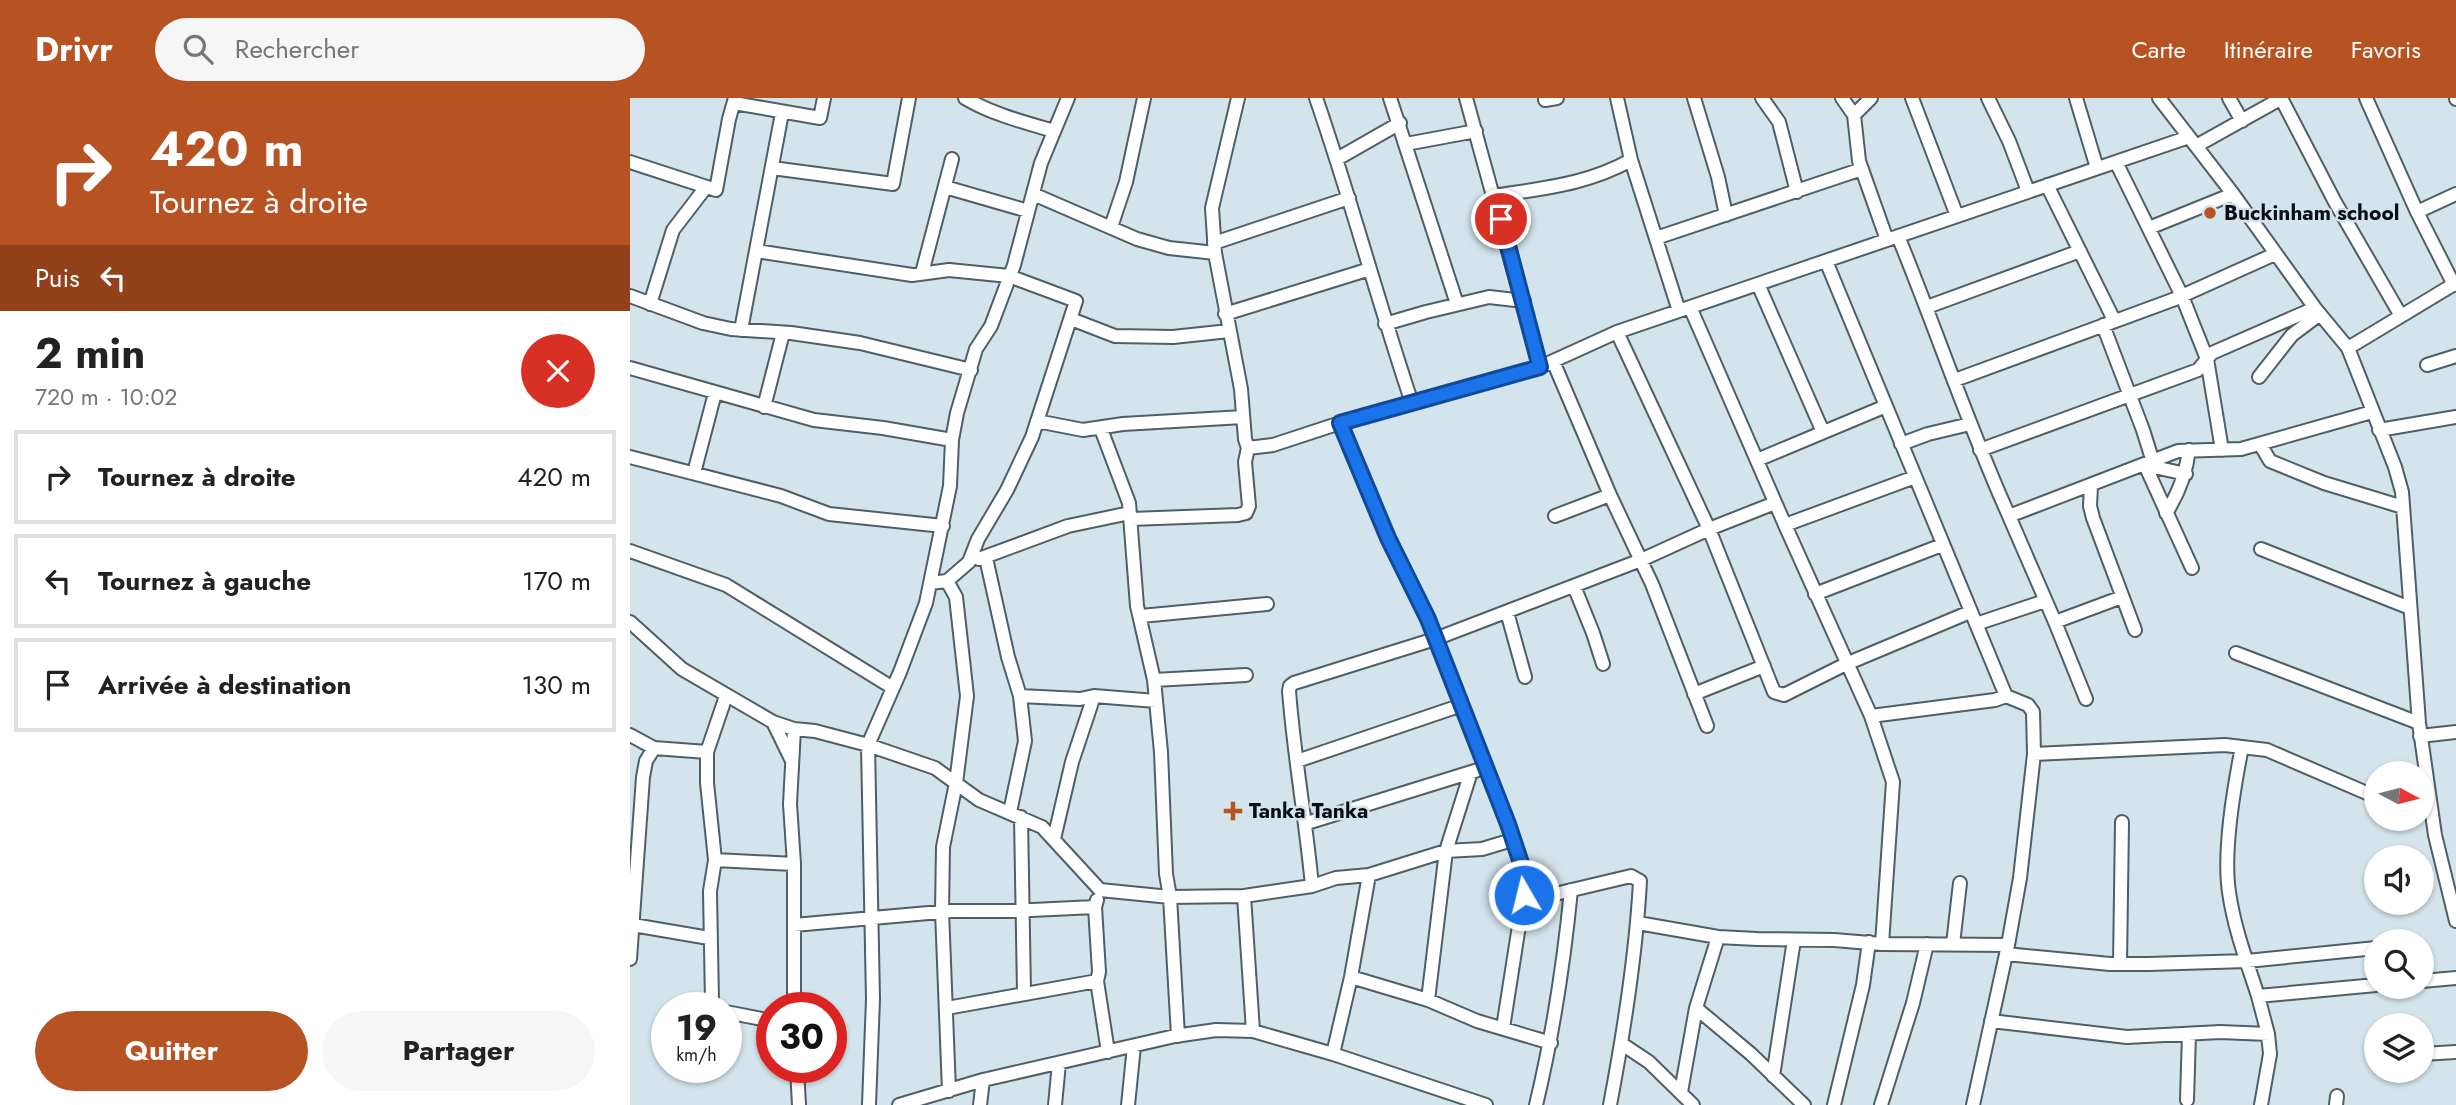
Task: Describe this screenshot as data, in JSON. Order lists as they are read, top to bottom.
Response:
{
  "places": {
    "other": ["Buckinham school"],
    "health": ["Tanka Tanka"]
  },
  "north": "right",
  "page": {
    "header": "Drivr",
    "search": "Rechercher",
    "nav": ["Carte", "Itinéraire", "Favoris"],
    "turn": ["420 m", "Tournez à droite"],
    "then": "Puis",
    "heading": ["2 min", "720 m · 10:02"],
    "list": [
      {
        "name": "Tournez à droite",
        "value": "420 m"
      },
      {
        "name": "Tournez à gauche",
        "value": "170 m"
      },
      {
        "name": "Arrivée à destination",
        "value": "130 m"
      }
    ],
    "speed": "19 km/h",
    "limit": "30",
    "buttons": ["Quitter", "Partager"]
  }
}
